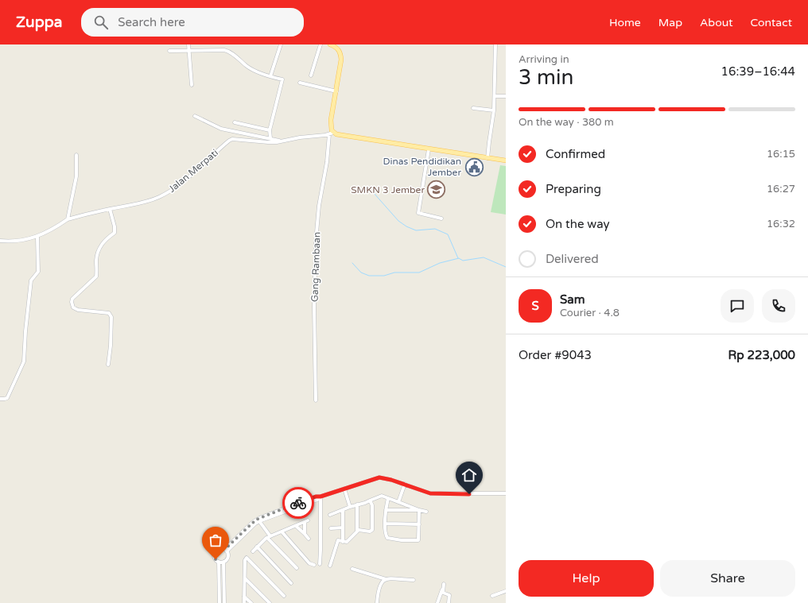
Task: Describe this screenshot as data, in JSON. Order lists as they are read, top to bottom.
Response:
{
  "streets": {
    "street": ["Jalan Merpati", "Gang Rambaan"]
  },
  "crossings": [
    ["Jalan Merpati", "Gang Rambaan"]
  ],
  "places": {
    "public building": ["Dinas Pendidikan Jember"],
    "school or university": ["SMKN 3 Jember"]
  },
  "page": {
    "header": "Zuppa",
    "search": "Search here",
    "nav": [
      "Home",
      "Map",
      "About",
      "Contact"
    ],
    "heading": ["3 min", "Arriving in", "16:39–16:44"],
    "panel": [
      "Sam",
      "Courier · 4.8",
      "Order #9043",
      "Rp 223,000"
    ],
    "bar": "On the way · 380 m",
    "list": [
      ["Confirmed", "16:15"],
      ["Preparing", "16:27"],
      ["On the way", "16:32"],
      "Delivered"
    ],
    "round": "S",
    "buttons": ["Help", "Share"]
  }
}
